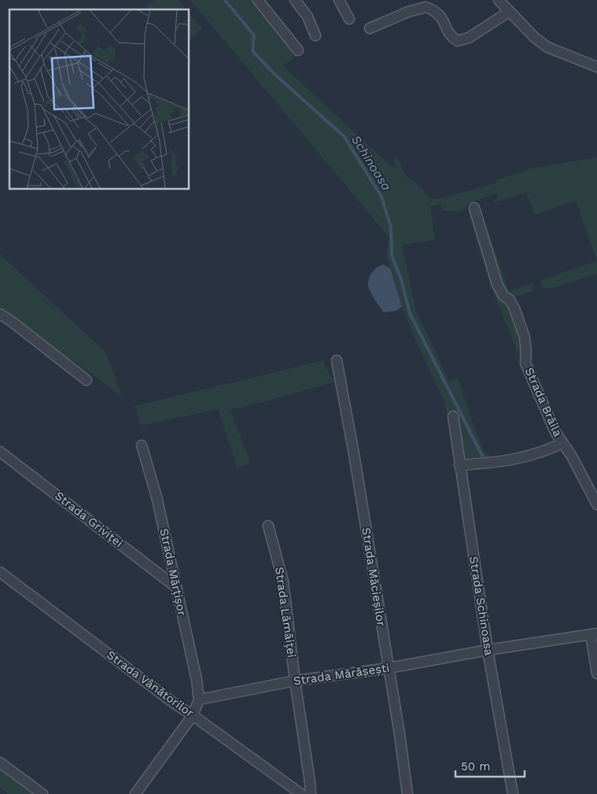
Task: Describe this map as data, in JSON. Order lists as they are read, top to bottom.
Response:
{
  "streets": {
    "street": [
      "Strada Brăila",
      "Strada Griviței",
      "Strada Mărțișor",
      "Strada Măcieșilor",
      "Strada Schinoasa",
      "Strada Lămăiței",
      "Strada Mărășești",
      "Strada Vânătorilor"
    ]
  },
  "crossings": [
    ["Strada Griviței", "Strada Mărțișor"],
    ["Strada Mărțișor", "Strada Mărășești"],
    ["Strada Măcieșilor", "Strada Mărășești"],
    ["Strada Schinoasa", "Strada Mărășești"],
    ["Strada Lămăiței", "Strada Mărășești"]
  ],
  "water": ["Schinoasa"],
  "scale_bar": "50 m"
}
